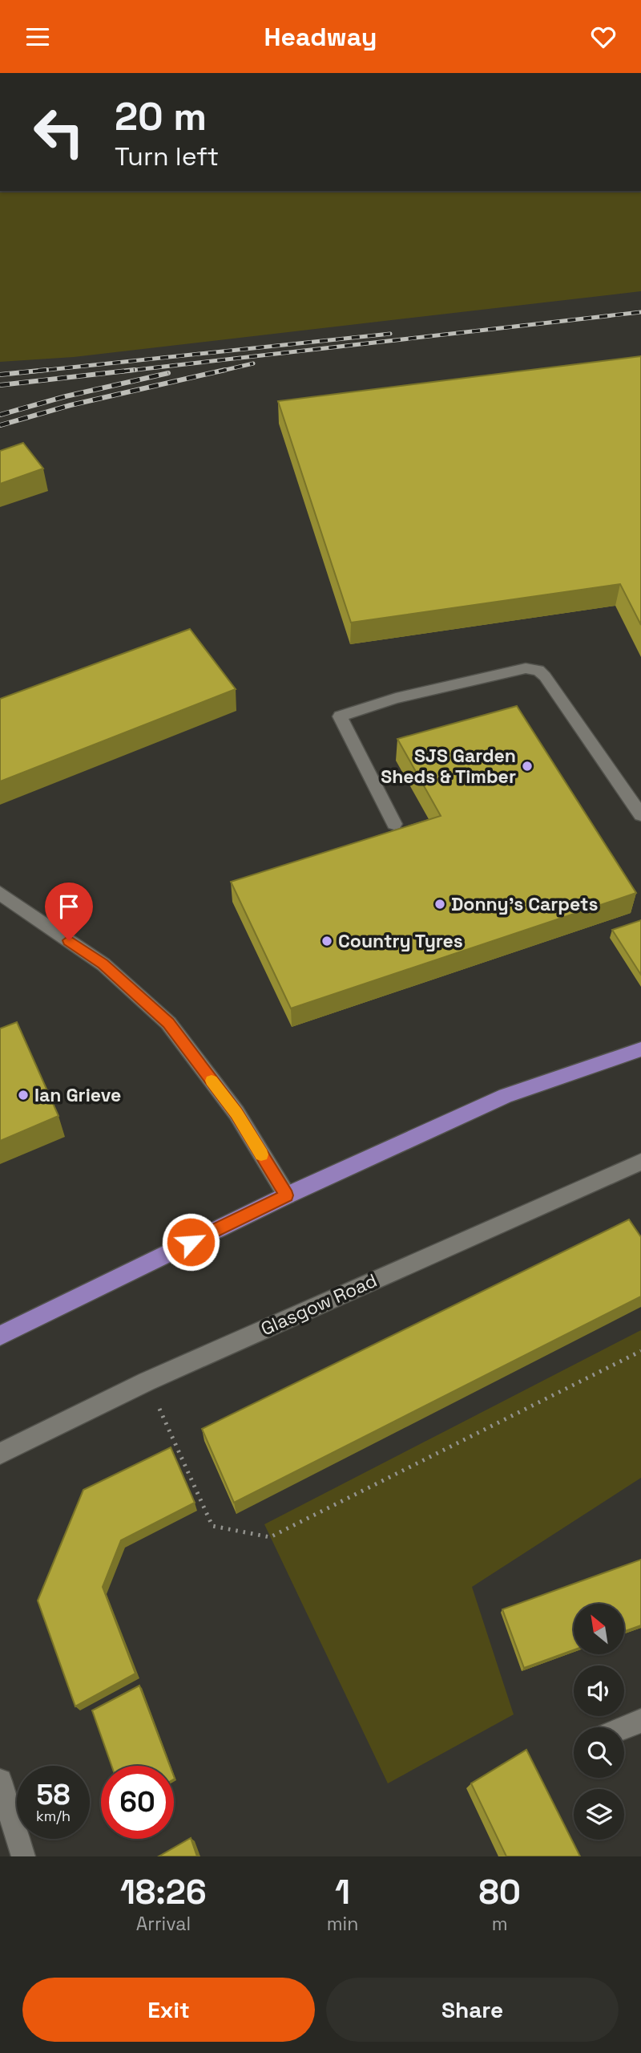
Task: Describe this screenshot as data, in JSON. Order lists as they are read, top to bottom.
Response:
{
  "streets": {
    "street": ["Glasgow Road"]
  },
  "places": [
    "SJS Garden Sheds & Timber",
    "Donny's Carpets",
    "Country Tyres",
    "Ian Grieve"
  ],
  "north": "top left",
  "page": {
    "header": "Headway",
    "turn": ["20 m", "Turn left"],
    "speed": "58 km/h",
    "limit": "60",
    "eta": [
      "18:26",
      "Arrival",
      "1",
      "min",
      "80",
      "m"
    ],
    "buttons": ["Exit", "Share"]
  }
}
